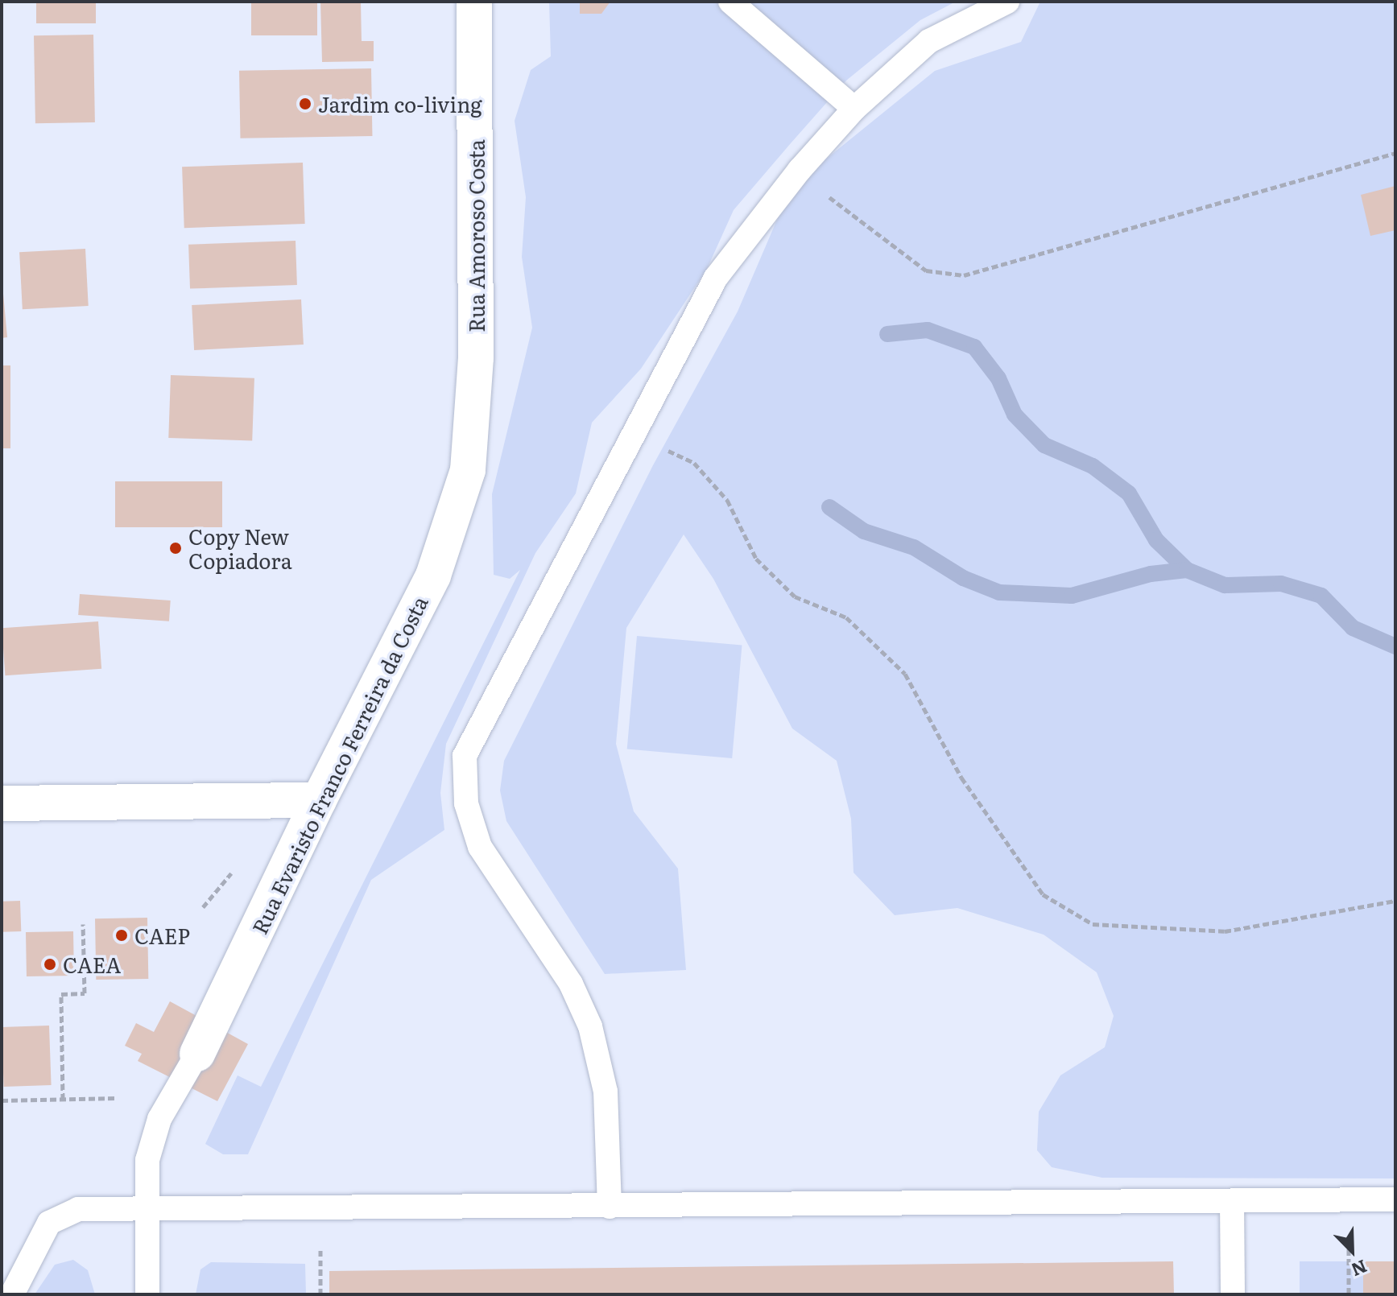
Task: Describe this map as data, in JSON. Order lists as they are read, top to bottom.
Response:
{
  "streets": {
    "street": ["Rua Amoroso Costa", "Rua Evaristo Franco Ferreira da Costa"]
  },
  "crossings": [
    ["Rua Amoroso Costa", "Rua Evaristo Franco Ferreira da Costa"]
  ],
  "places": [
    "Jardim co-living",
    "Copy New Copiadora",
    "CAEP",
    "CAEA"
  ],
  "north": "bottom right"
}
